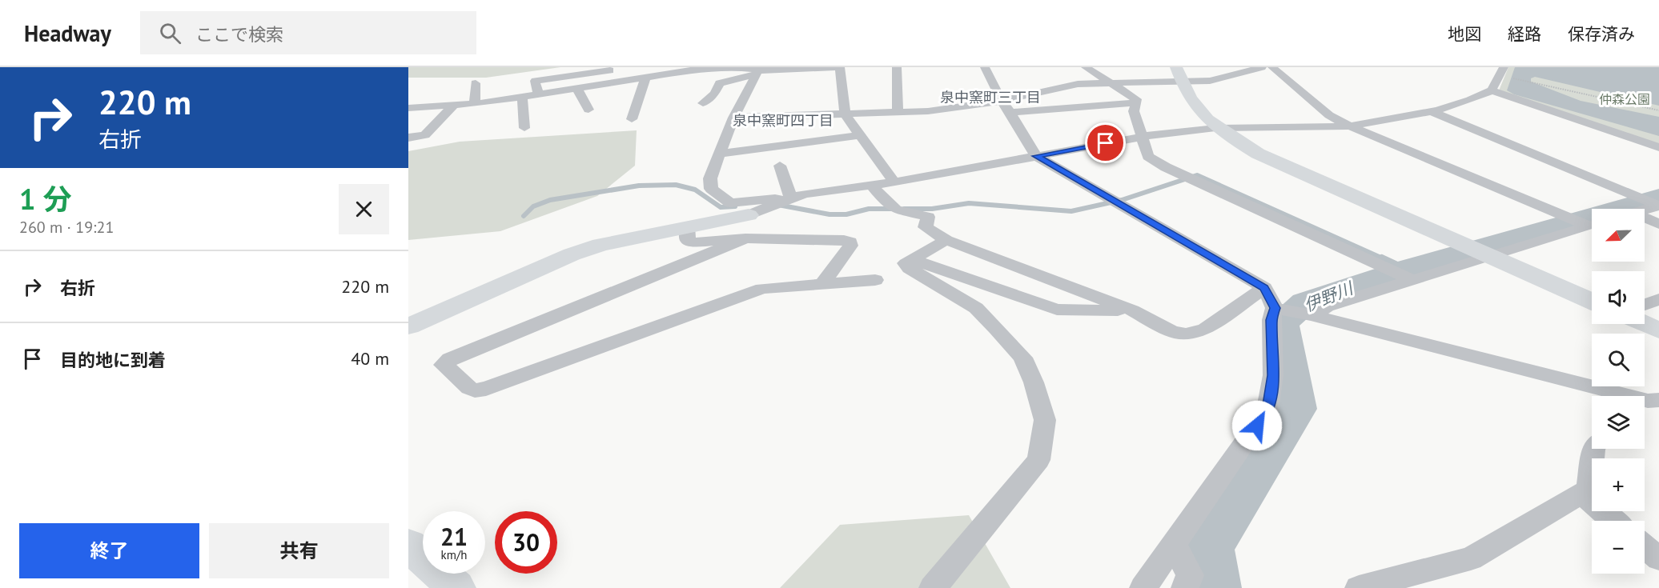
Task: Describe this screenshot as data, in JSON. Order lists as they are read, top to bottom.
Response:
{
  "districts": ["泉中窯町三丁目", "泉中窯町四丁目"],
  "water": ["伊野川"],
  "parks": ["仲森公園"],
  "north": "bottom left",
  "page": {
    "header": "Headway",
    "search": "ここで検索",
    "nav": ["地図", "経路", "保存済み"],
    "turn": ["220 m", "右折"],
    "heading": ["1 分", "260 m · 19:21"],
    "map_buttons": ["+", "−"],
    "list": [
      {
        "name": "右折",
        "value": "220 m"
      },
      {
        "name": "目的地に到着",
        "value": "40 m"
      }
    ],
    "speed": "21 km/h",
    "limit": "30",
    "buttons": ["終了", "共有"]
  }
}
